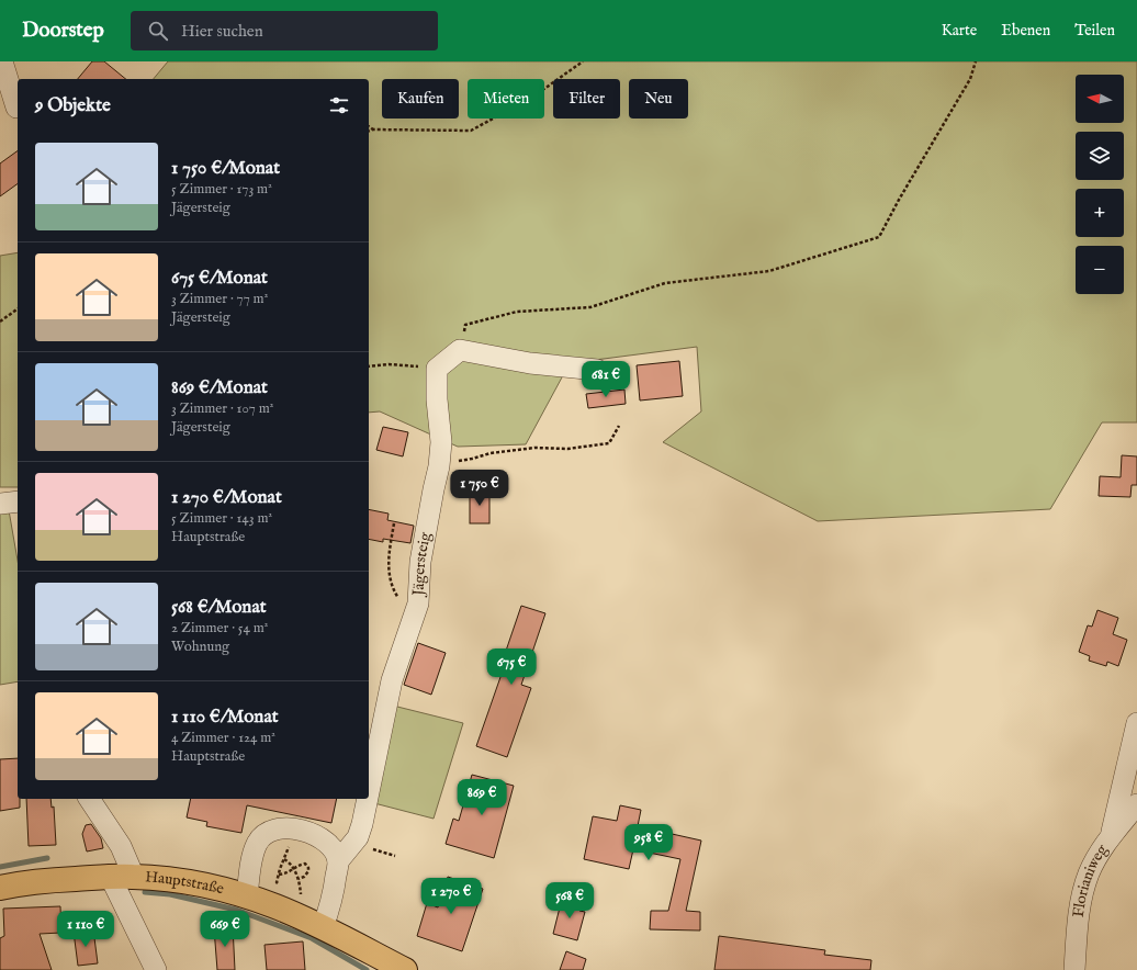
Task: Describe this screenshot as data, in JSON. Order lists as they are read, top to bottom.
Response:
{
  "streets": {
    "main road": ["Hauptstraße"],
    "street": ["Jägersteig", "Florianiweg"]
  },
  "north": "left",
  "page": {
    "header": "Doorstep",
    "search": "Hier suchen",
    "nav": ["Karte", "Ebenen", "Teilen"],
    "map_buttons": ["+", "−"],
    "chip": [
      "Kaufen",
      "Mieten",
      "Filter",
      "Neu"
    ],
    "heading": "9 Objekte",
    "list": [
      {
        "name": "1 750 €/Monat",
        "note": "5 Zimmer · 173 m² · Jägersteig"
      },
      {
        "name": "675 €/Monat",
        "note": "3 Zimmer · 77 m² · Jägersteig"
      },
      {
        "name": "869 €/Monat",
        "note": "3 Zimmer · 107 m² · Jägersteig"
      },
      {
        "name": "1 270 €/Monat",
        "note": "5 Zimmer · 143 m² · Hauptstraße"
      },
      {
        "name": "568 €/Monat",
        "note": "2 Zimmer · 54 m² · Wohnung"
      },
      {
        "name": "1 110 €/Monat",
        "note": "4 Zimmer · 124 m² · Hauptstraße"
      }
    ],
    "price": [
      "681 €",
      "1 750 €",
      "675 €",
      "869 €",
      "958 €",
      "1 270 €",
      "568 €",
      "1 110 €",
      "669 €"
    ]
  }
}
